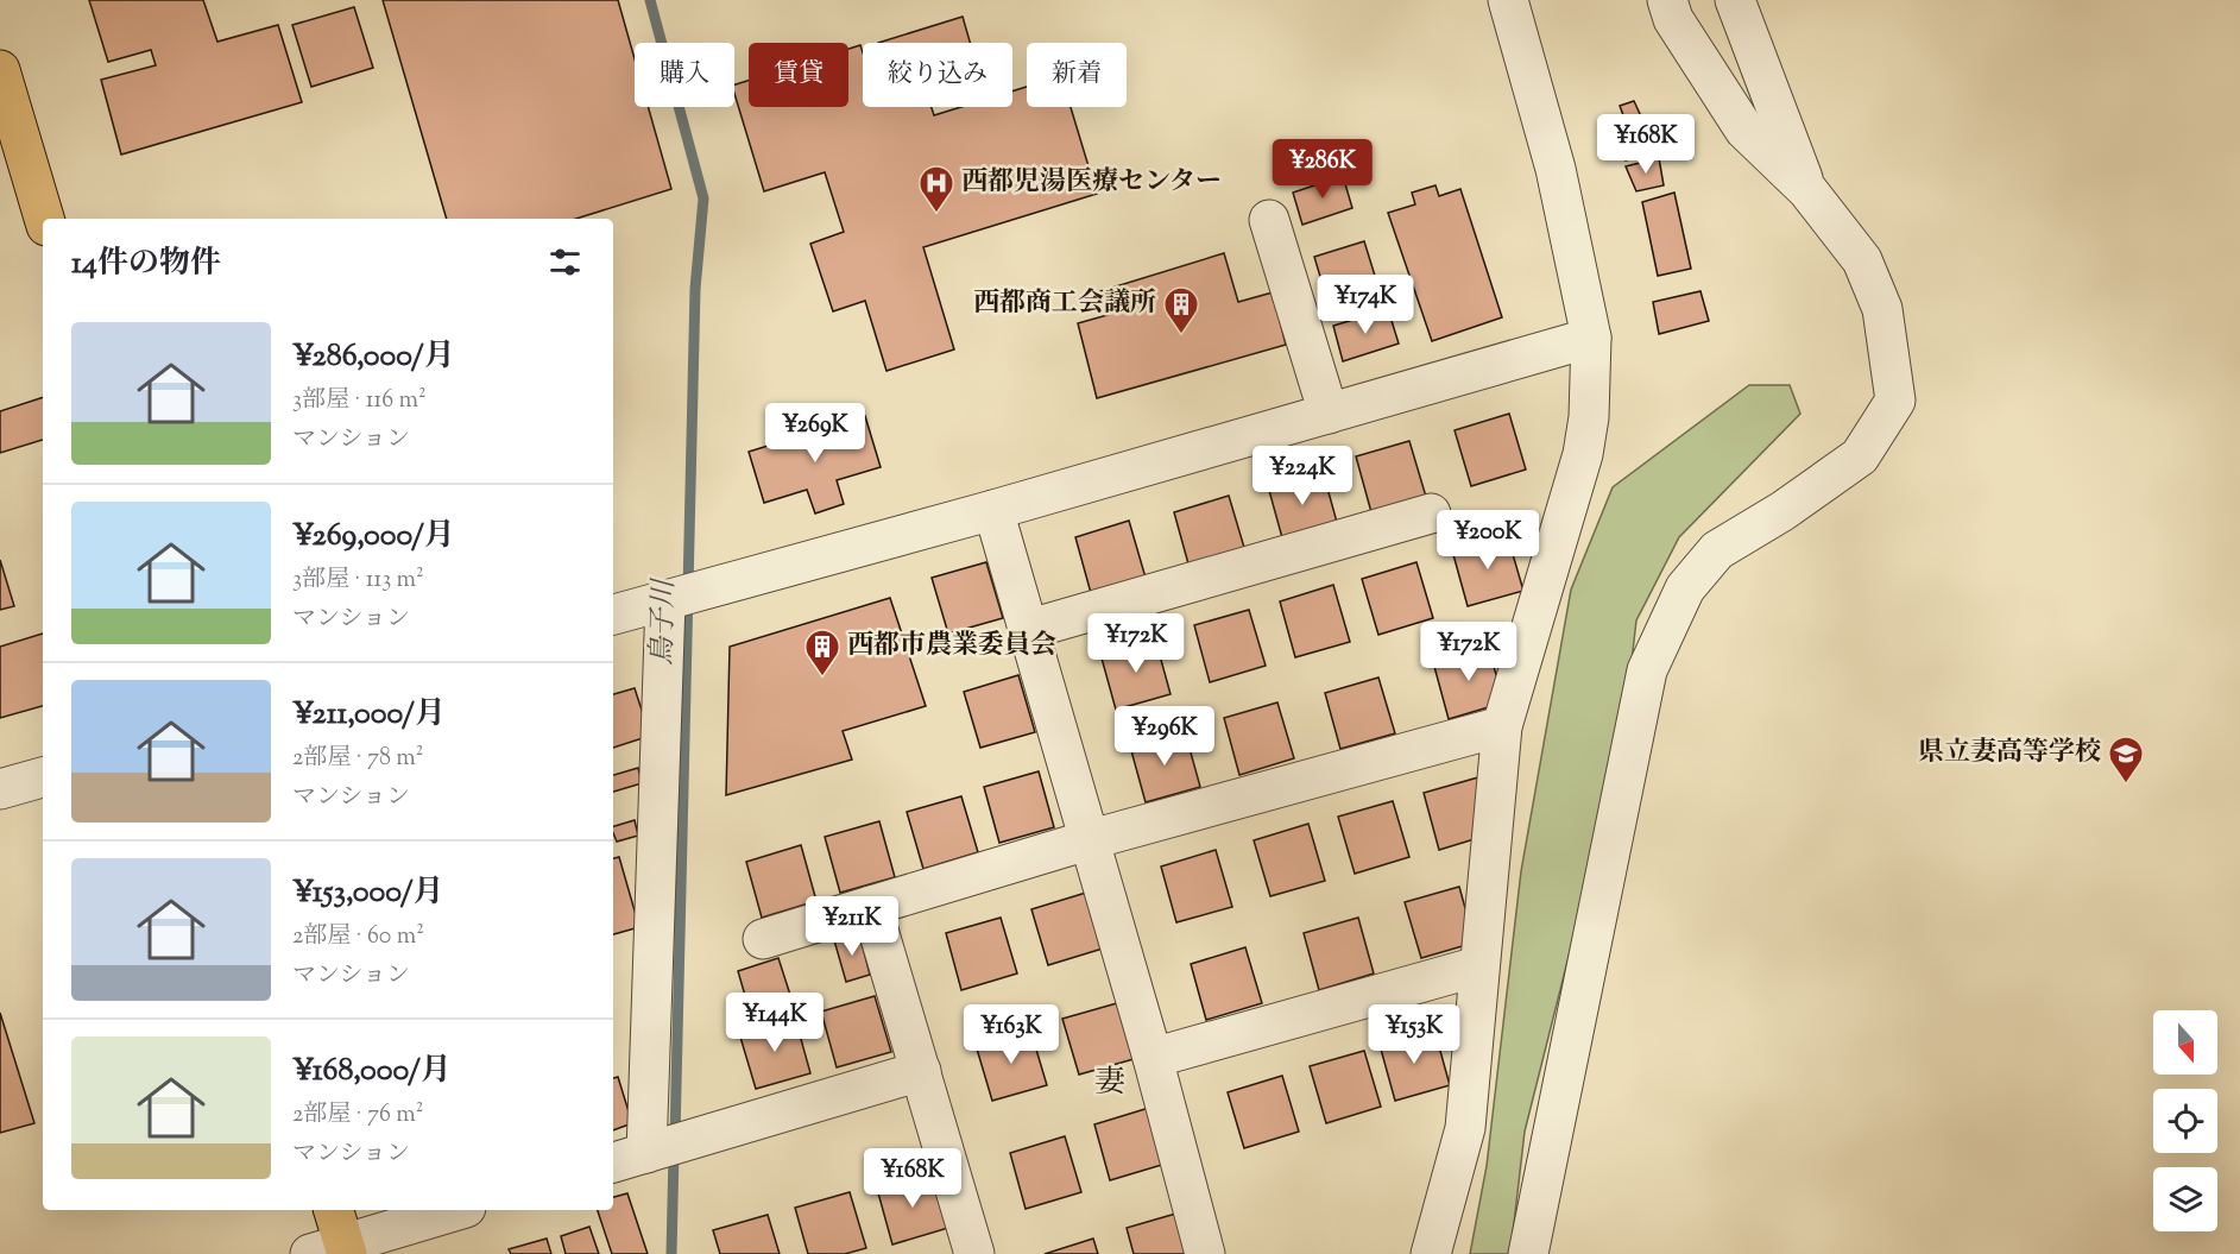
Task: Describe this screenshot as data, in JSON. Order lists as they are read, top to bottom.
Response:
{
  "districts": ["妻"],
  "water": ["鳥子川"],
  "places": {
    "hospital": ["西都児湯医療センター"],
    "building": ["西都商工会議所", "西都市農業委員会"],
    "school or university": ["県立妻高等学校"]
  },
  "north": "bottom",
  "page": {
    "chip": [
      "購入",
      "賃貸",
      "絞り込み",
      "新着"
    ],
    "price": [
      "¥168K",
      "¥286K",
      "¥174K",
      "¥269K",
      "¥224K",
      "¥200K",
      "¥172K",
      "¥172K",
      "¥296K",
      "¥211K",
      "¥144K",
      "¥163K",
      "¥153K",
      "¥168K"
    ],
    "heading": "14件の物件",
    "list": [
      {
        "name": "¥286,000/月",
        "note": "3部屋 · 116 m² · マンション"
      },
      {
        "name": "¥269,000/月",
        "note": "3部屋 · 113 m² · マンション"
      },
      {
        "name": "¥211,000/月",
        "note": "2部屋 · 78 m² · マンション"
      },
      {
        "name": "¥153,000/月",
        "note": "2部屋 · 60 m² · マンション"
      },
      {
        "name": "¥168,000/月",
        "note": "2部屋 · 76 m² · マンション"
      }
    ]
  }
}
